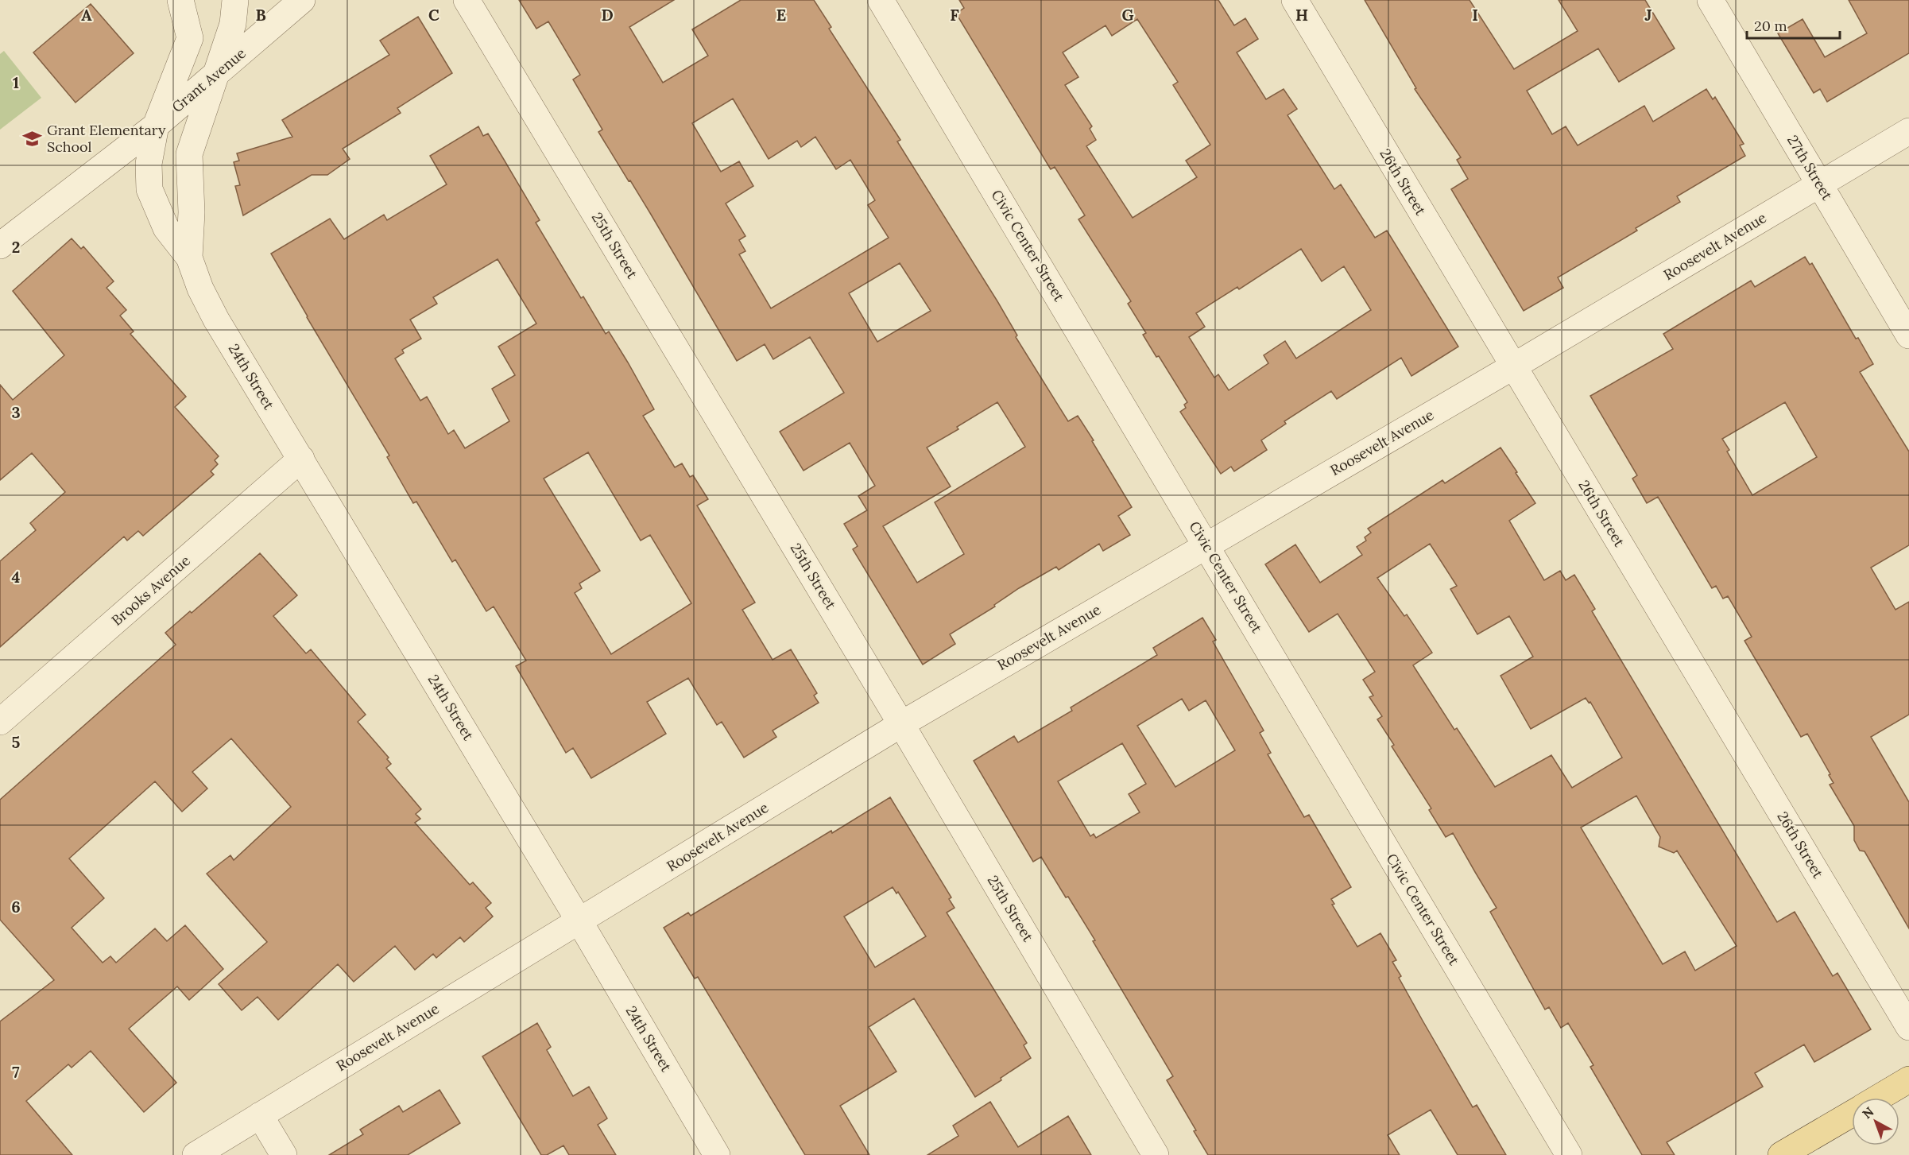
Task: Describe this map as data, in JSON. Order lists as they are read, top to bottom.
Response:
{
  "streets": {
    "street": [
      "Grant Avenue",
      "27th Street",
      "26th Street",
      "25th Street",
      "Civic Center Street",
      "Roosevelt Avenue",
      "24th Street",
      "Brooks Avenue"
    ]
  },
  "crossings": [
    ["Grant Avenue", "24th Street"],
    ["27th Street", "Roosevelt Avenue"],
    ["26th Street", "Roosevelt Avenue"],
    ["25th Street", "Roosevelt Avenue"],
    ["Civic Center Street", "Roosevelt Avenue"],
    ["Roosevelt Avenue", "24th Street"],
    ["24th Street", "Brooks Avenue"]
  ],
  "places": {
    "school or university": ["Grant Elementary School"]
  },
  "scale_bar": "20 m",
  "north": "top left",
  "grid": {
    "columns": [
      "A",
      "B",
      "C",
      "D",
      "E",
      "F",
      "G",
      "H",
      "I",
      "J"
    ],
    "rows": [
      "1",
      "2",
      "3",
      "4",
      "5",
      "6",
      "7"
    ]
  }
}
